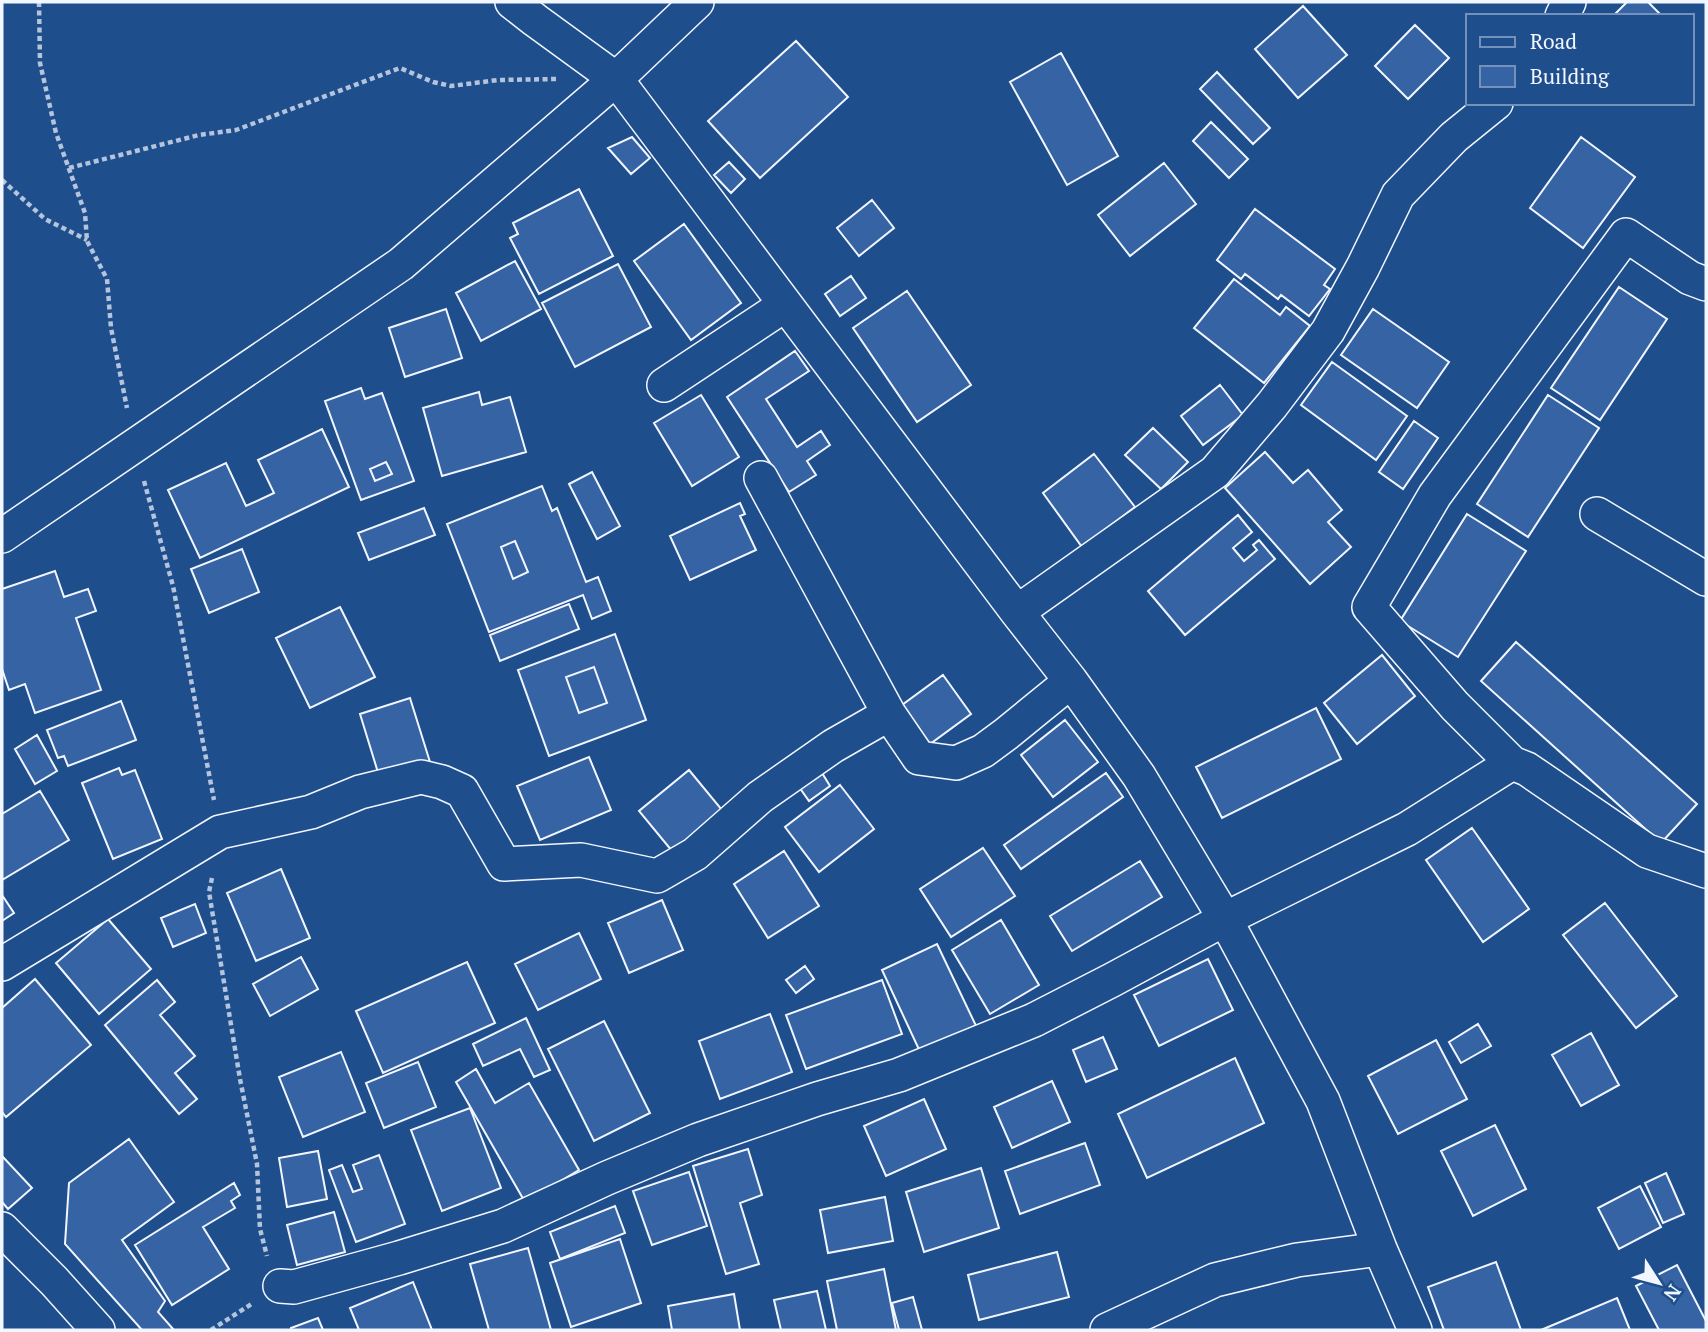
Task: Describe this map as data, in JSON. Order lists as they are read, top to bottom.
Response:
{
  "legend": ["Road", "Building"],
  "north": "bottom right"
}
